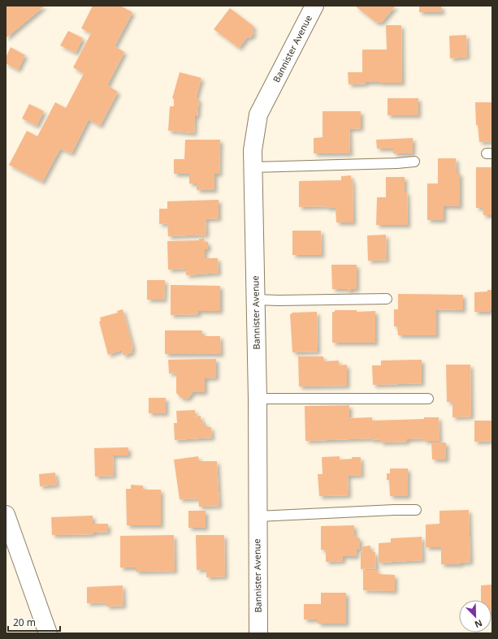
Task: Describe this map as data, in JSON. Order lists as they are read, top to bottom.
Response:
{
  "streets": {
    "street": ["Bannister Avenue"]
  },
  "scale_bar": "20 m",
  "north": "bottom right"
}
